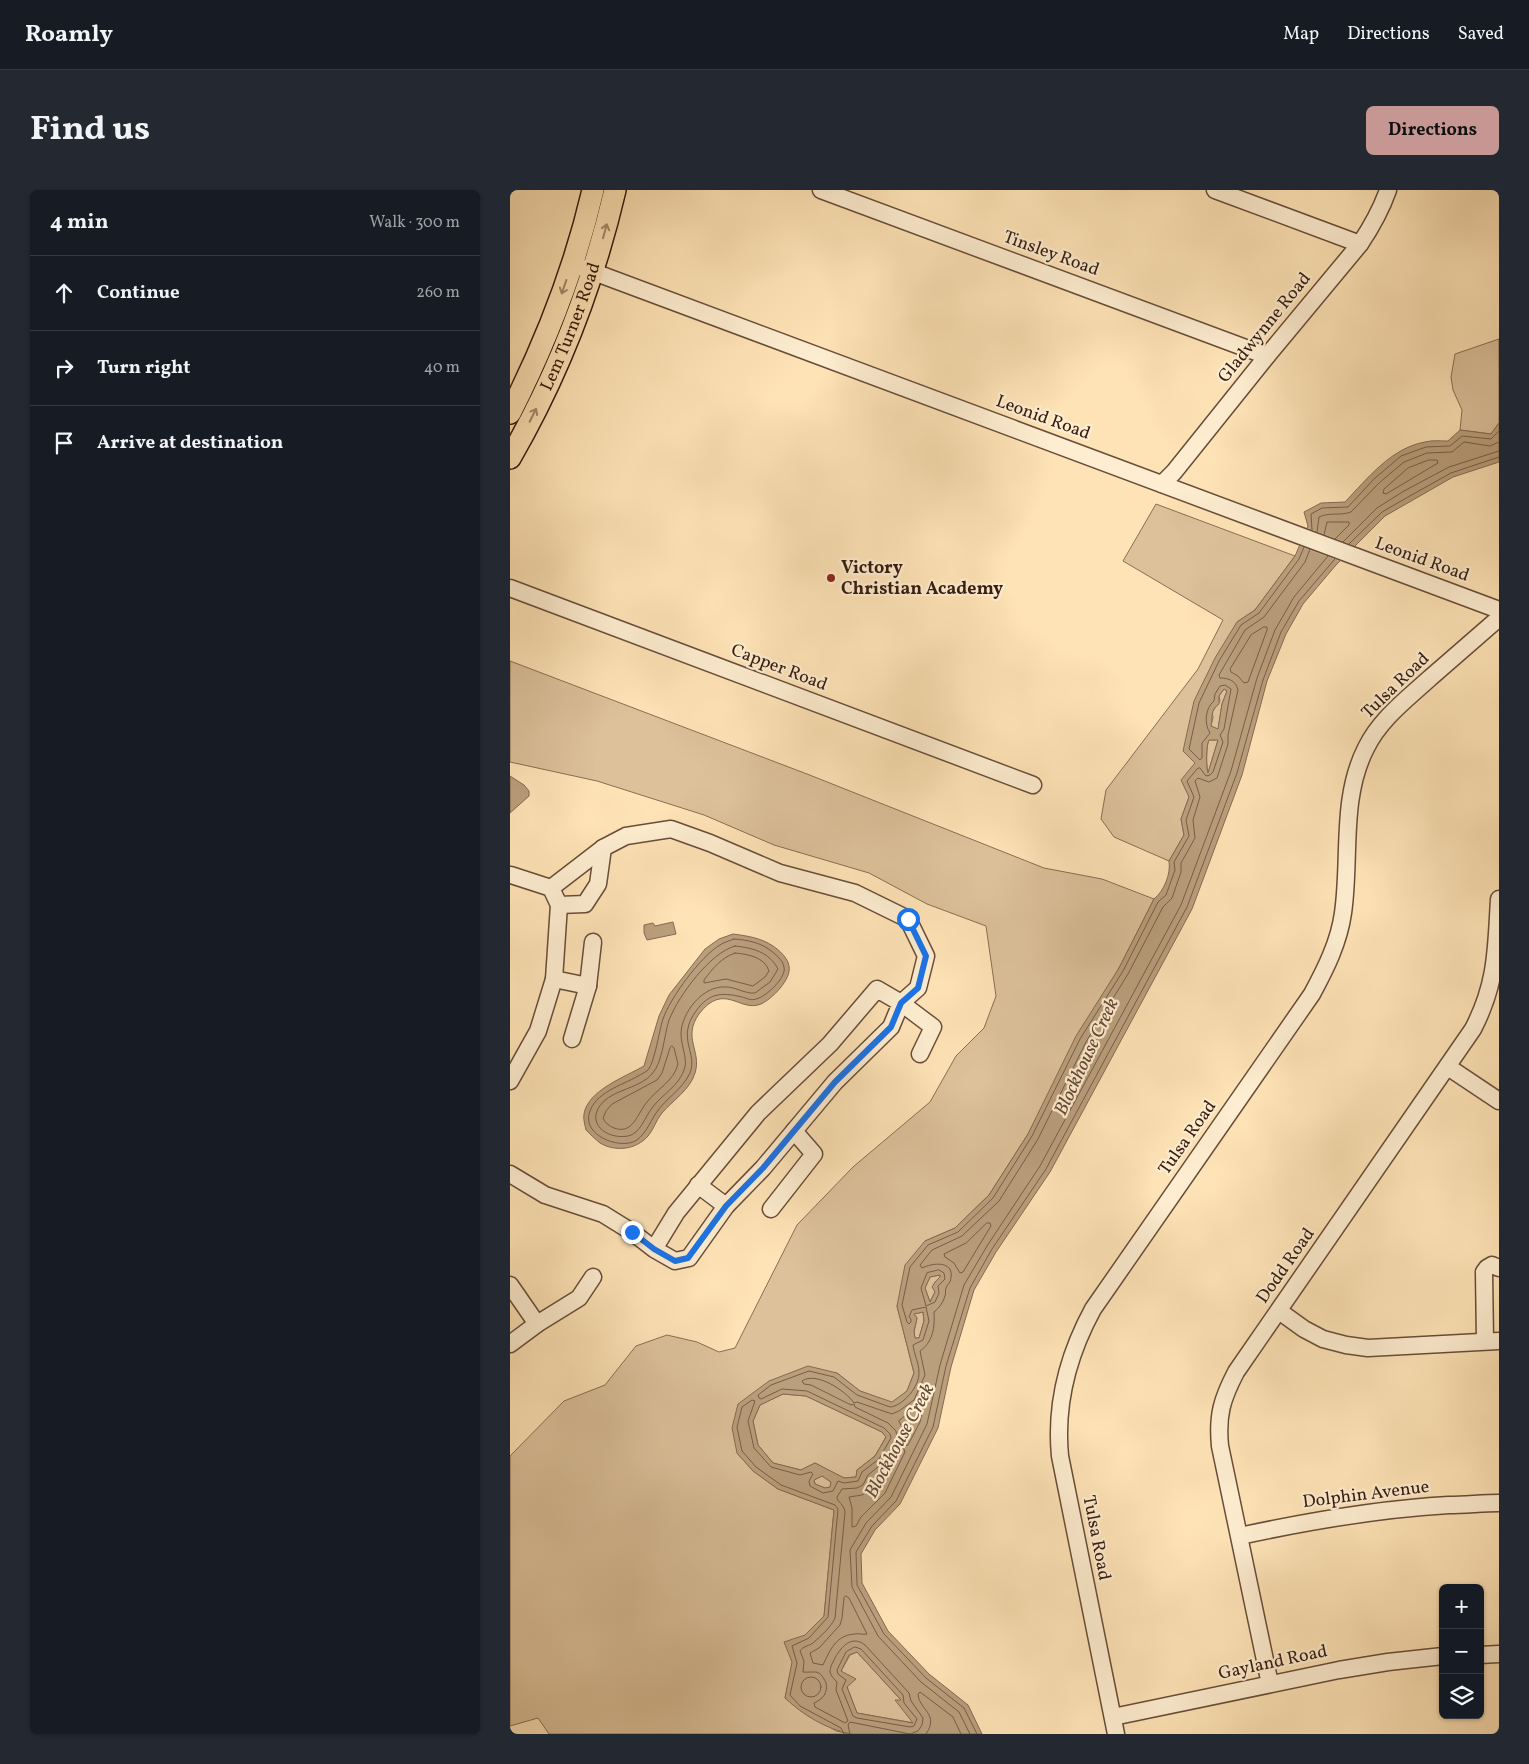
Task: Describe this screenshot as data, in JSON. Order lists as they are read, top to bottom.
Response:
{
  "streets": {
    "main road": ["Lem Turner Road"],
    "street": [
      "Tinsley Road",
      "Gladwynne Road",
      "Leonid Road",
      "Capper Road",
      "Tulsa Road",
      "Dodd Road",
      "Dolphin Avenue",
      "Gayland Road"
    ]
  },
  "crossings": [
    ["Tinsley Road", "Gladwynne Road"],
    ["Lem Turner Road", "Leonid Road"],
    ["Gladwynne Road", "Leonid Road"],
    ["Tulsa Road", "Gayland Road"],
    ["Dodd Road", "Dolphin Avenue"],
    ["Dodd Road", "Gayland Road"]
  ],
  "water": ["Blockhouse Creek"],
  "places": ["Victory Christian Academy"],
  "page": {
    "header": "Roamly",
    "nav": ["Map", "Directions", "Saved"],
    "title": "Find us",
    "buttons": "Directions",
    "heading": ["4 min", "Walk · 300 m"],
    "list": [
      ["Continue", "260 m"],
      ["Turn right", "40 m"],
      "Arrive at destination"
    ],
    "map_buttons": ["+", "−"]
  }
}
